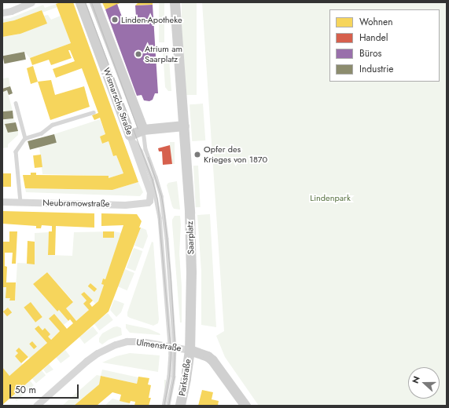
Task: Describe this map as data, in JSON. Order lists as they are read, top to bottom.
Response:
{
  "streets": {
    "street": [
      "Wismarsche Straße",
      "Neubramowstraße",
      "Saarplatz",
      "Ulmenstraße",
      "Parkstraße"
    ]
  },
  "crossings": [
    ["Wismarsche Straße", "Neubramowstraße"],
    ["Wismarsche Straße", "Saarplatz"],
    ["Saarplatz", "Ulmenstraße"],
    ["Saarplatz", "Parkstraße"],
    ["Ulmenstraße", "Parkstraße"]
  ],
  "parks": ["Lindenpark"],
  "places": ["Linden-Apotheke", "Atrium am Saarplatz", "Opfer des Krieges von 1870"],
  "legend": [
    "Wohnen",
    "Handel",
    "Büros",
    "Industrie"
  ],
  "scale_bar": "50 m",
  "north": "left"
}
